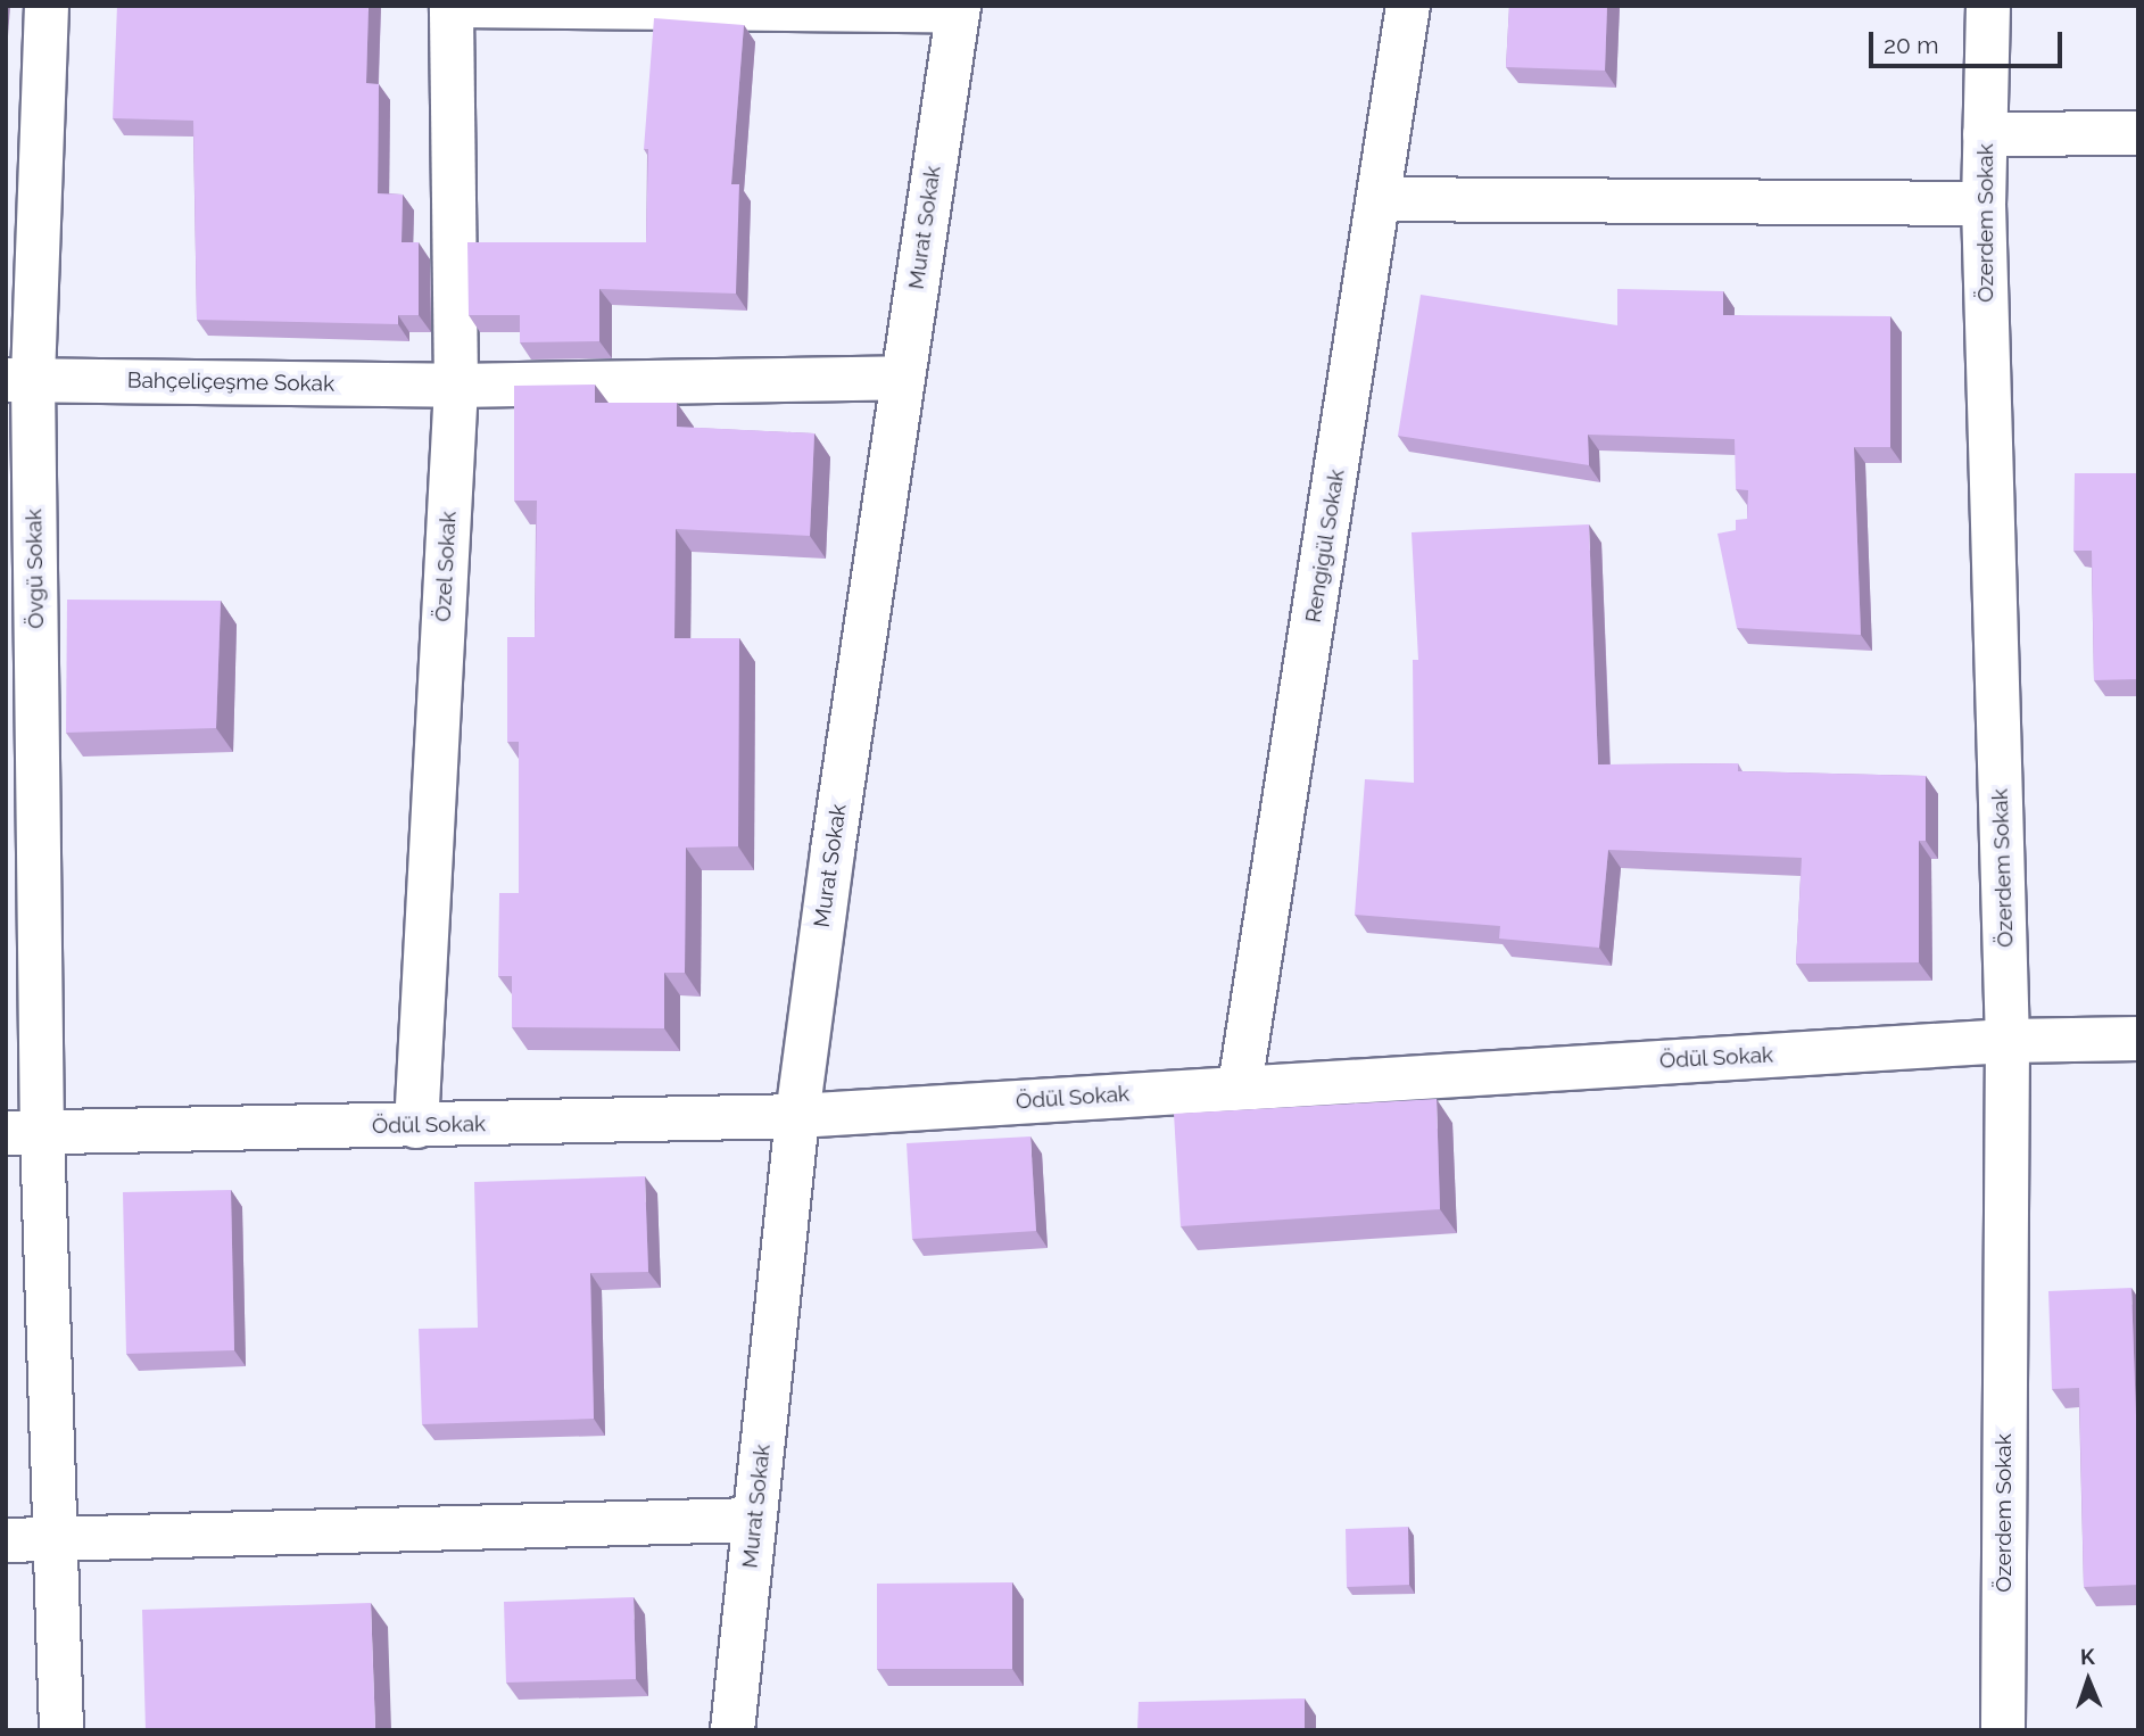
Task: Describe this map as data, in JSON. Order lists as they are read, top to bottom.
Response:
{
  "streets": {
    "street": [
      "Özerdem Sokak",
      "Murat Sokak",
      "Bahçeliçeşme Sokak",
      "Rengigül Sokak",
      "Özel Sokak",
      "Övgü Sokak",
      "Ödül Sokak"
    ]
  },
  "crossings": [
    ["Özerdem Sokak", "Ödül Sokak"],
    ["Murat Sokak", "Bahçeliçeşme Sokak"],
    ["Murat Sokak", "Ödül Sokak"],
    ["Bahçeliçeşme Sokak", "Özel Sokak"],
    ["Bahçeliçeşme Sokak", "Övgü Sokak"],
    ["Rengigül Sokak", "Ödül Sokak"],
    ["Özel Sokak", "Ödül Sokak"],
    ["Övgü Sokak", "Ödül Sokak"]
  ],
  "scale_bar": "20 m",
  "north": "top"
}
